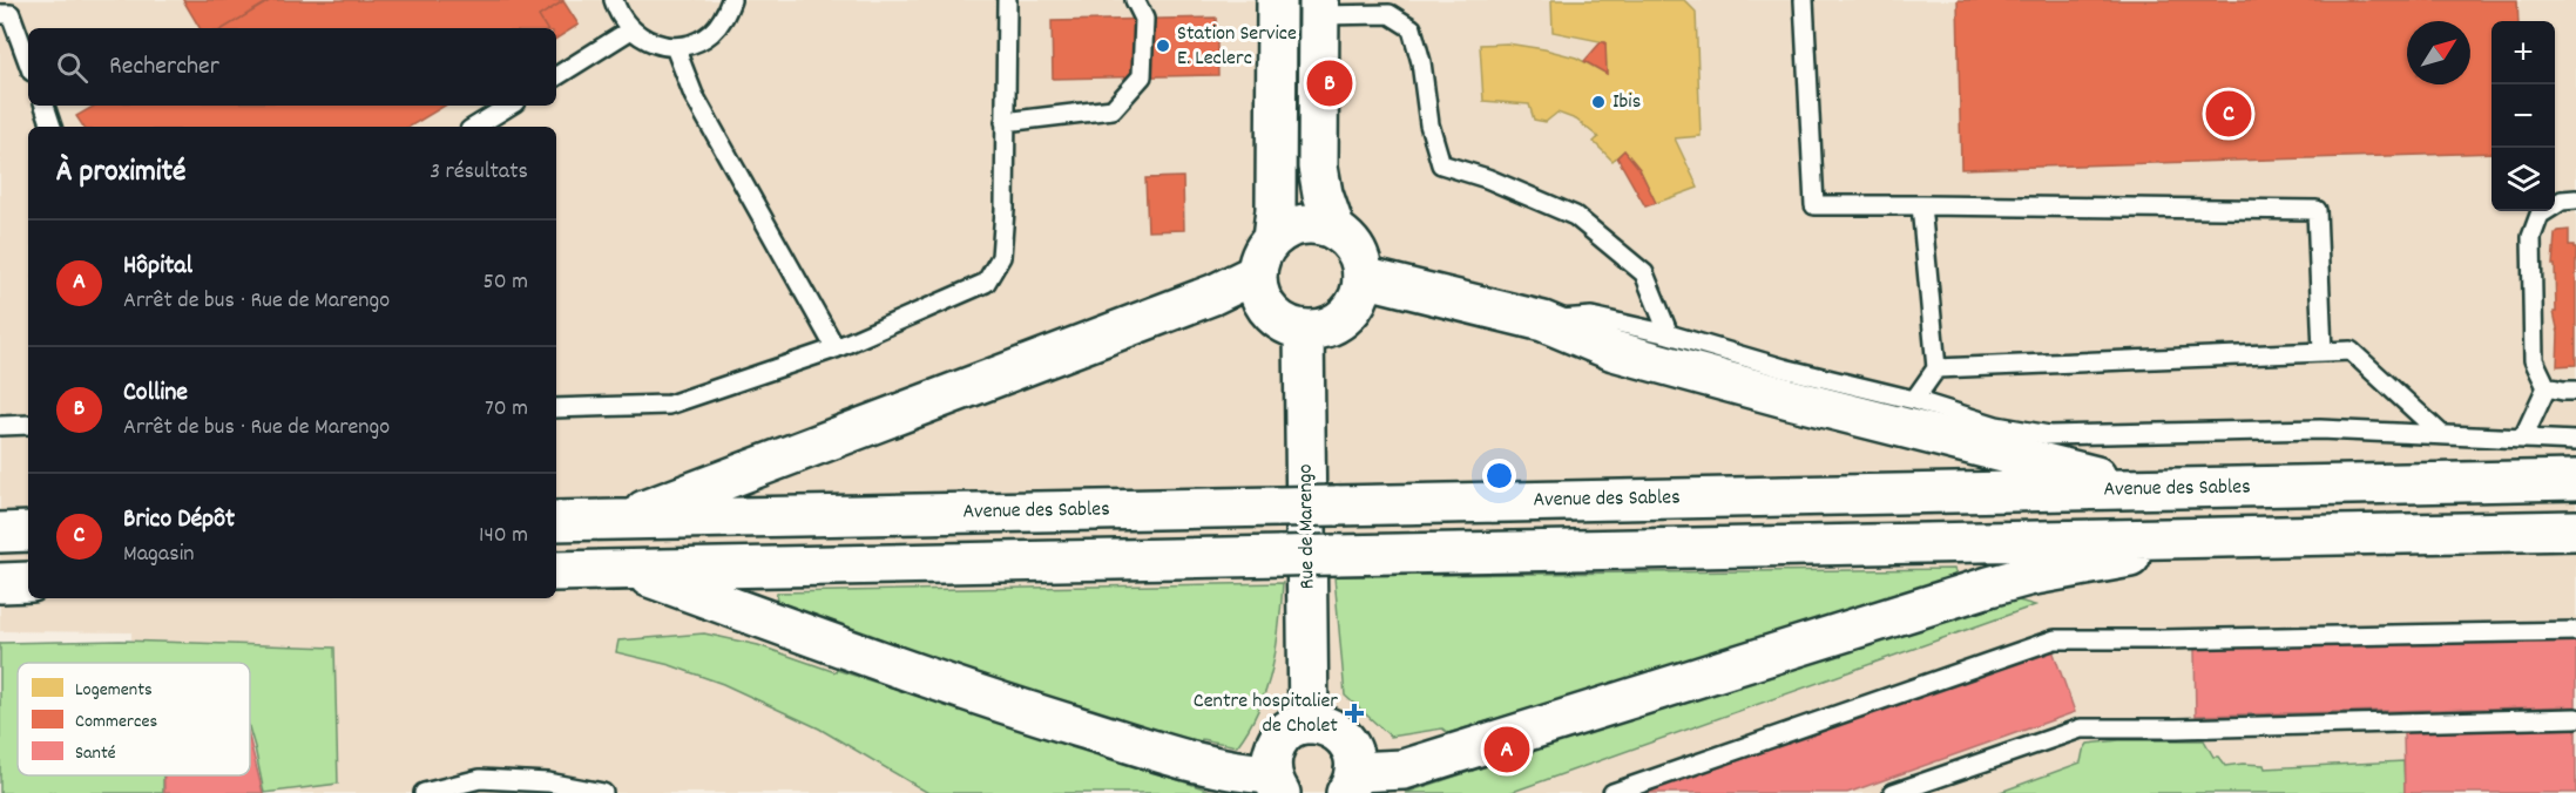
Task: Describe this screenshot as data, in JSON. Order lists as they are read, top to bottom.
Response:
{
  "streets": {
    "main road": ["Avenue des Sables", "Rue de Marengo"]
  },
  "places": {
    "other": ["Station Service E. Leclerc", "Ibis"],
    "health": ["Centre hospitalier de Cholet"]
  },
  "legend": ["Logements", "Commerces", "Santé"],
  "north": "top right",
  "page": {
    "map_buttons": ["+", "−"],
    "search": "Rechercher",
    "pins": ["B", "C", "A"],
    "heading": ["À proximité", "3 résultats"],
    "list": [
      {
        "mark": "A",
        "name": "Hôpital",
        "note": "Arrêt de bus · Rue de Marengo",
        "value": "50 m"
      },
      {
        "mark": "B",
        "name": "Colline",
        "note": "Arrêt de bus · Rue de Marengo",
        "value": "70 m"
      },
      {
        "mark": "C",
        "name": "Brico Dépôt",
        "note": "Magasin",
        "value": "140 m"
      }
    ]
  }
}
